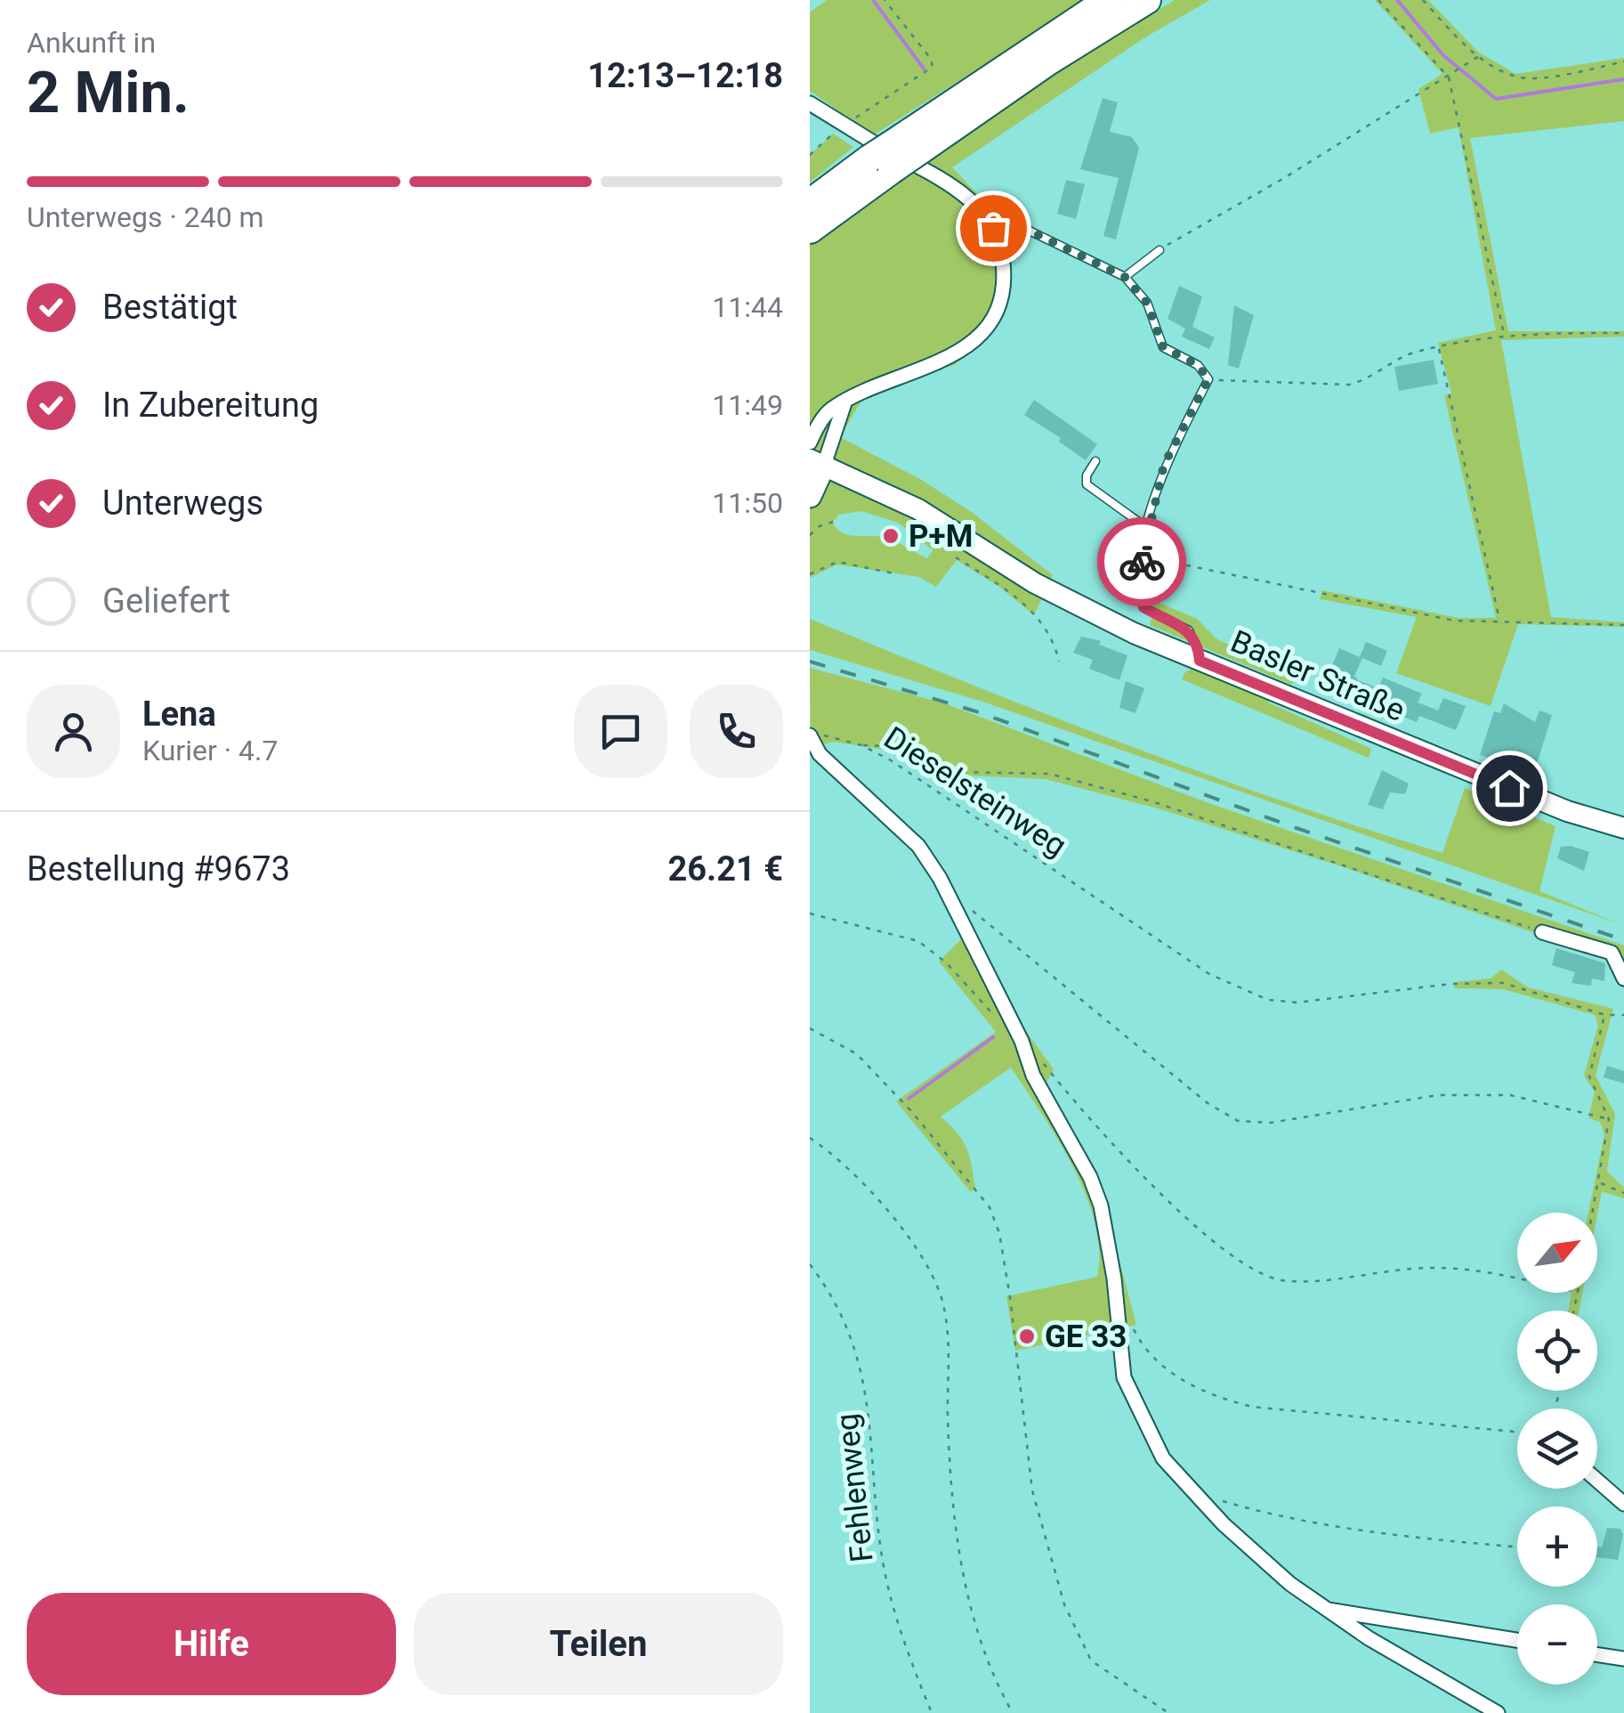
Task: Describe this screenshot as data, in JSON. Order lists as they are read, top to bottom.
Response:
{
  "streets": {
    "street": ["Basler Straße"],
    "path": ["Dieselsteinweg", "Fehlenweg"]
  },
  "places": ["P+M", "GE 33"],
  "north": "top right",
  "page": {
    "heading": ["2 Min.", "Ankunft in", "12:13–12:18"],
    "panel": [
      "Lena",
      "Kurier · 4.7",
      "Bestellung #9673",
      "26.21 €"
    ],
    "bar": "Unterwegs · 240 m",
    "list": [
      ["Bestätigt", "11:44"],
      ["In Zubereitung", "11:49"],
      ["Unterwegs", "11:50"],
      "Geliefert"
    ],
    "map_buttons": ["+", "−"],
    "buttons": ["Hilfe", "Teilen"]
  }
}
